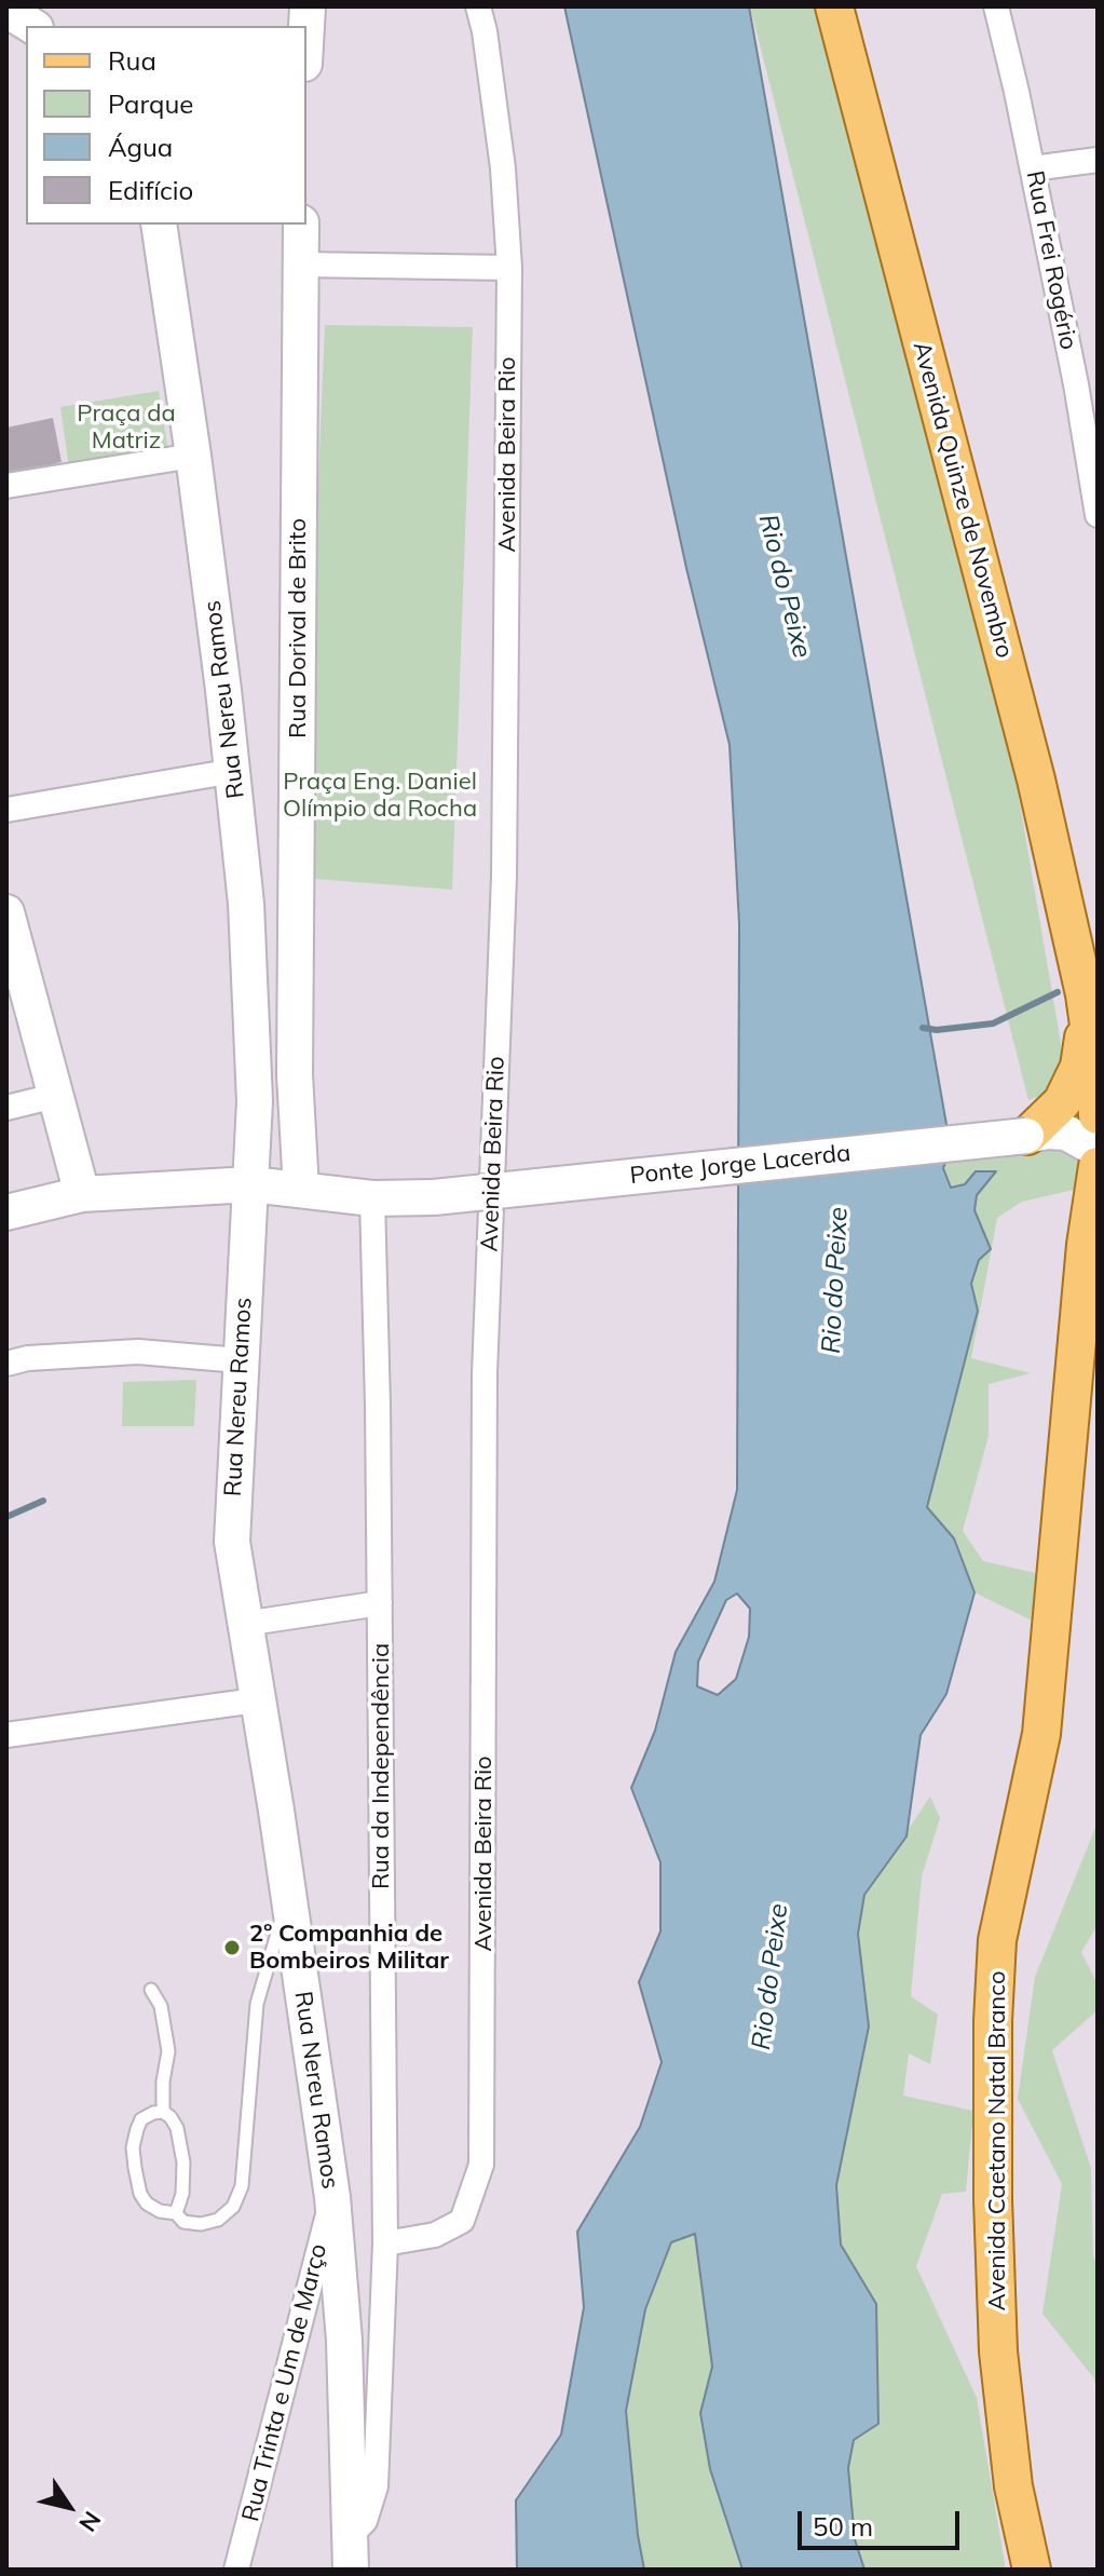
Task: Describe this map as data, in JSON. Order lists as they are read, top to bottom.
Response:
{
  "streets": {
    "main road": ["Avenida Quinze de Novembro", "Avenida Caetano Natal Branco"],
    "street": [
      "Rua Frei Rogério",
      "Avenida Beira Rio",
      "Rua Dorival de Brito",
      "Rua Nereu Ramos",
      "Ponte Jorge Lacerda",
      "Rua da Independência",
      "Rua Trinta e Um de Março"
    ]
  },
  "crossings": [
    ["Avenida Beira Rio", "Rua da Independência"],
    ["Rua Dorival de Brito", "Ponte Jorge Lacerda"],
    ["Rua Nereu Ramos", "Ponte Jorge Lacerda"],
    ["Rua Nereu Ramos", "Rua da Independência"],
    ["Rua Nereu Ramos", "Rua Trinta e Um de Março"],
    ["Ponte Jorge Lacerda", "Rua da Independência"]
  ],
  "water": ["Rio do Peixe"],
  "parks": ["Praça da Matriz", "Praça Eng. Daniel Olímpio da Rocha"],
  "places": ["2º Companhia de Bombeiros Militar"],
  "legend": [
    "Rua",
    "Parque",
    "Água",
    "Edifício"
  ],
  "scale_bar": "50 m",
  "north": "bottom right"
}
